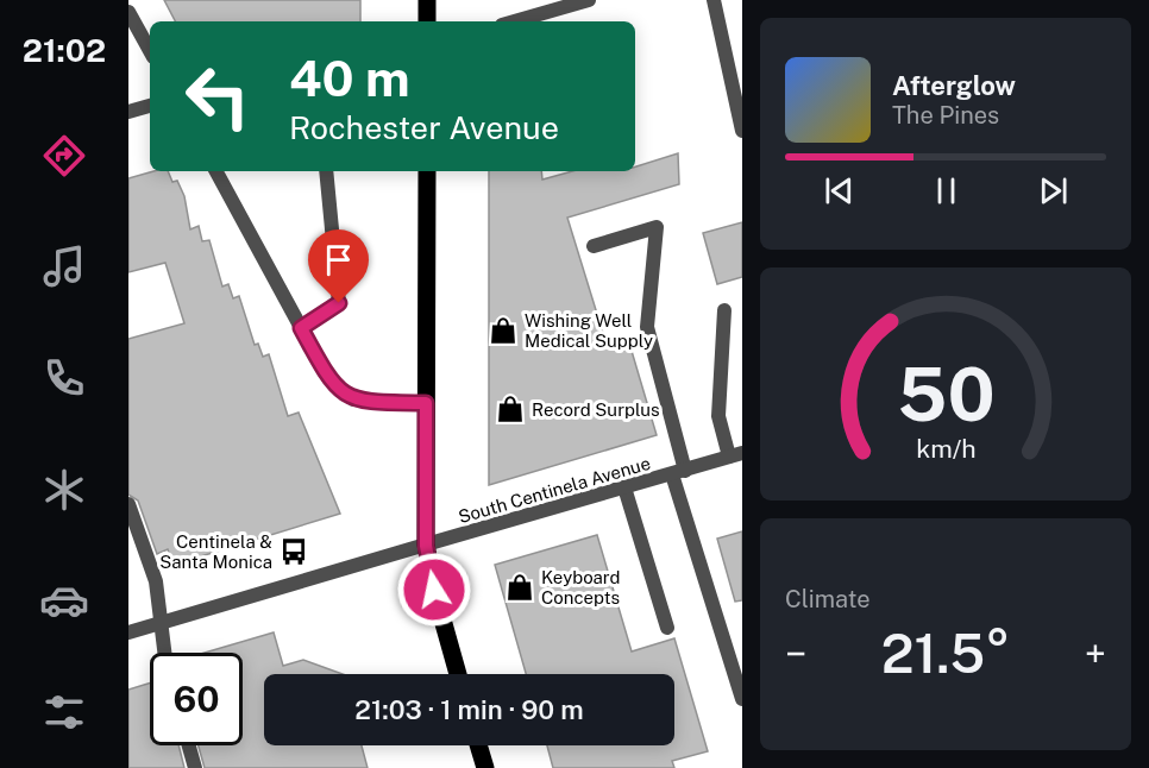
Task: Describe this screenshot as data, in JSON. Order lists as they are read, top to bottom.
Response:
{
  "streets": {
    "street": ["South Centinela Avenue"]
  },
  "places": {
    "shop": ["Wishing Well Medical Supply", "Record Surplus", "Keyboard Concepts"],
    "bus stop": ["Centinela & Santa Monica"]
  },
  "page": {
    "tabs": "21:02",
    "turn": ["40 m", "Rochester Avenue"],
    "song": ["Afterglow", "The Pines"],
    "tile": "Climate",
    "heat": ["−", "21.5°", "+"],
    "limit": "60",
    "trip": "21:03 · 1 min · 90 m",
    "gauge": ["50", "km/h"]
  }
}
